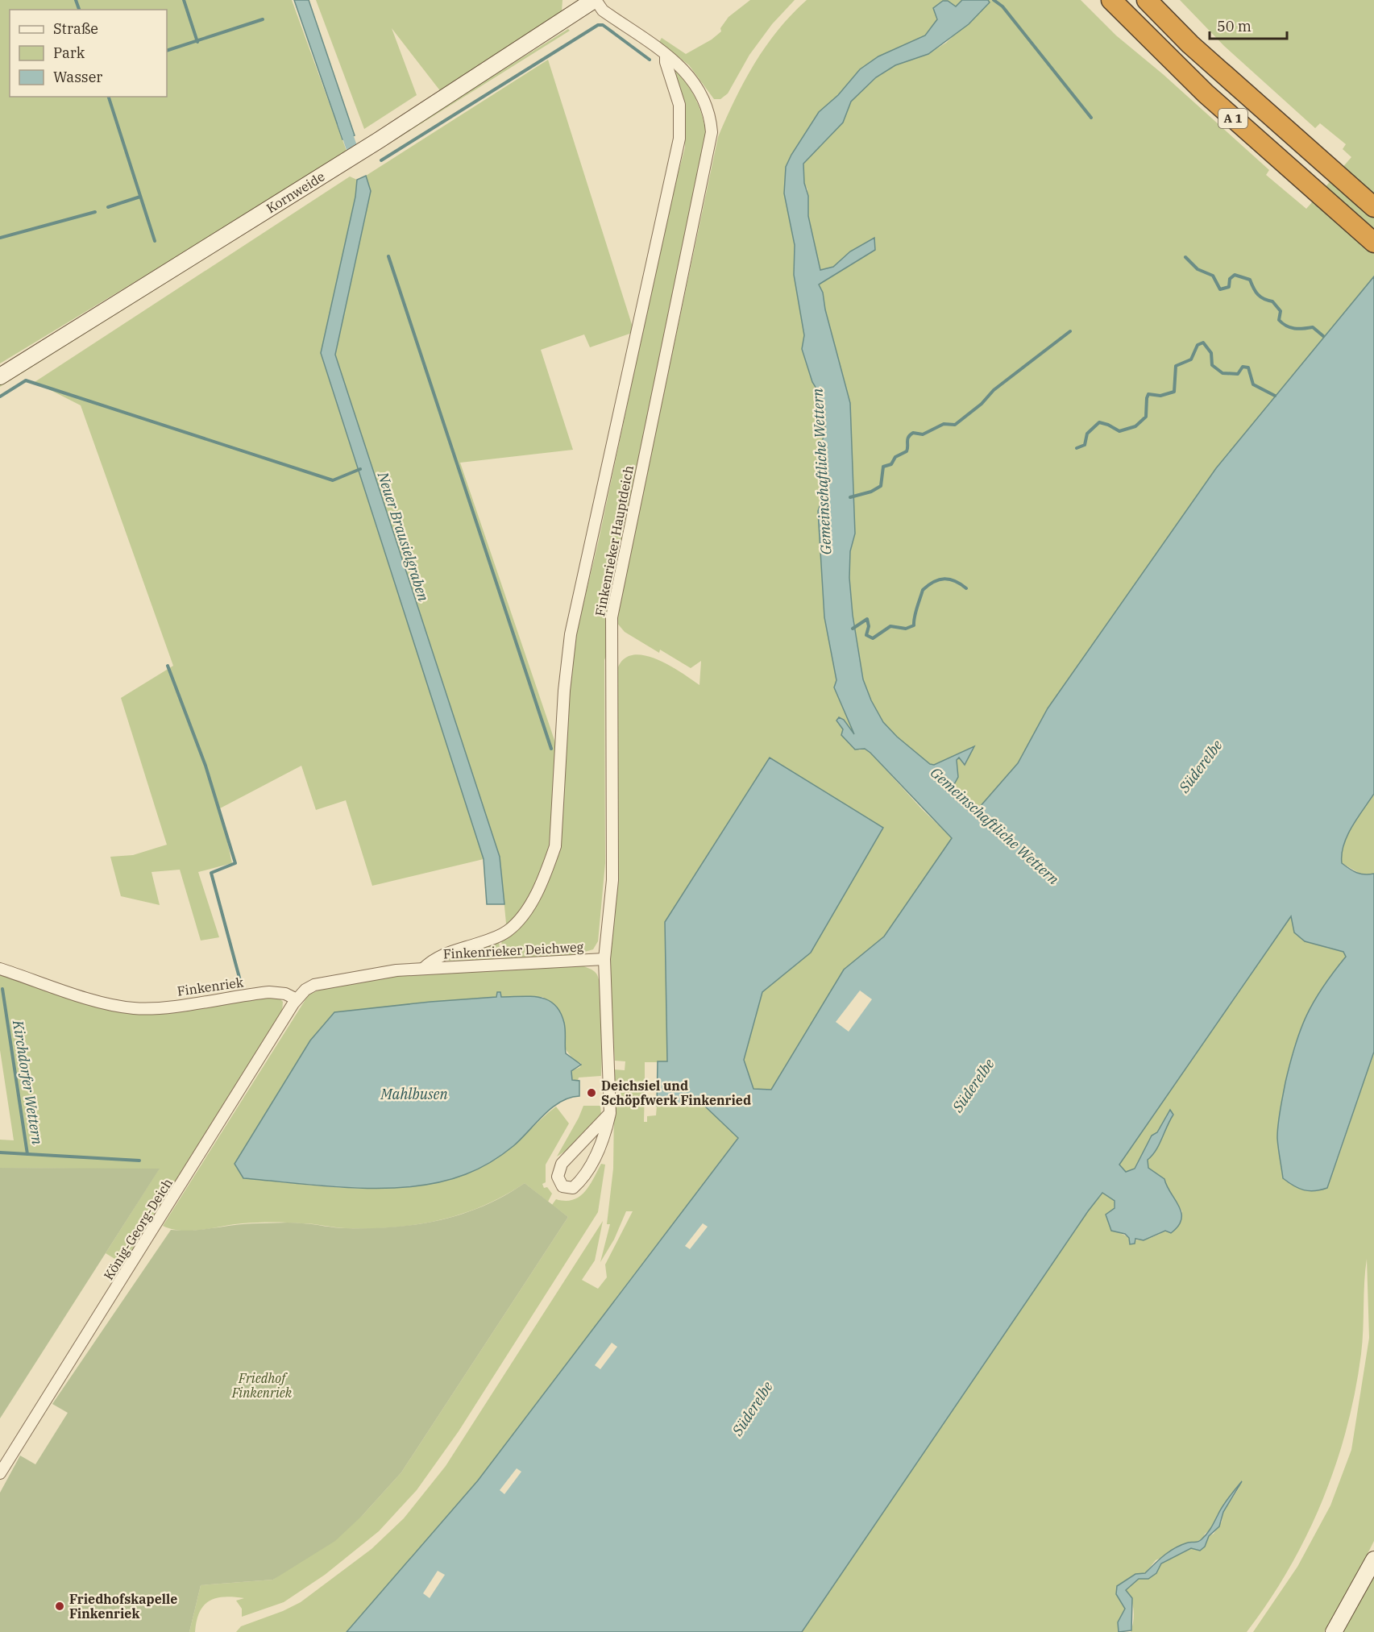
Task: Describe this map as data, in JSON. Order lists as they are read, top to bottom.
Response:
{
  "streets": {
    "highway": ["A 1"],
    "main road": ["Kornweide"],
    "street": [
      "Finkenrieker Hauptdeich",
      "Finkenrieker Deichweg",
      "Finkenriek",
      "König-Georg-Deich"
    ]
  },
  "crossings": [
    ["Kornweide", "Finkenrieker Hauptdeich"],
    ["Finkenrieker Hauptdeich", "Finkenrieker Deichweg"],
    ["Finkenriek", "König-Georg-Deich"]
  ],
  "water": [
    "Gemeinschaftliche Wettern",
    "Neuer Brausielgraben",
    "Süderelbe",
    "Kirchdorfer Wettern",
    "Mahlbusen"
  ],
  "parks": ["Friedhof Finkenriek"],
  "places": ["Deichsiel und Schöpfwerk Finkenried", "Friedhofskapelle Finkenriek"],
  "legend": ["Straße", "Park", "Wasser"],
  "scale_bar": "50 m"
}
